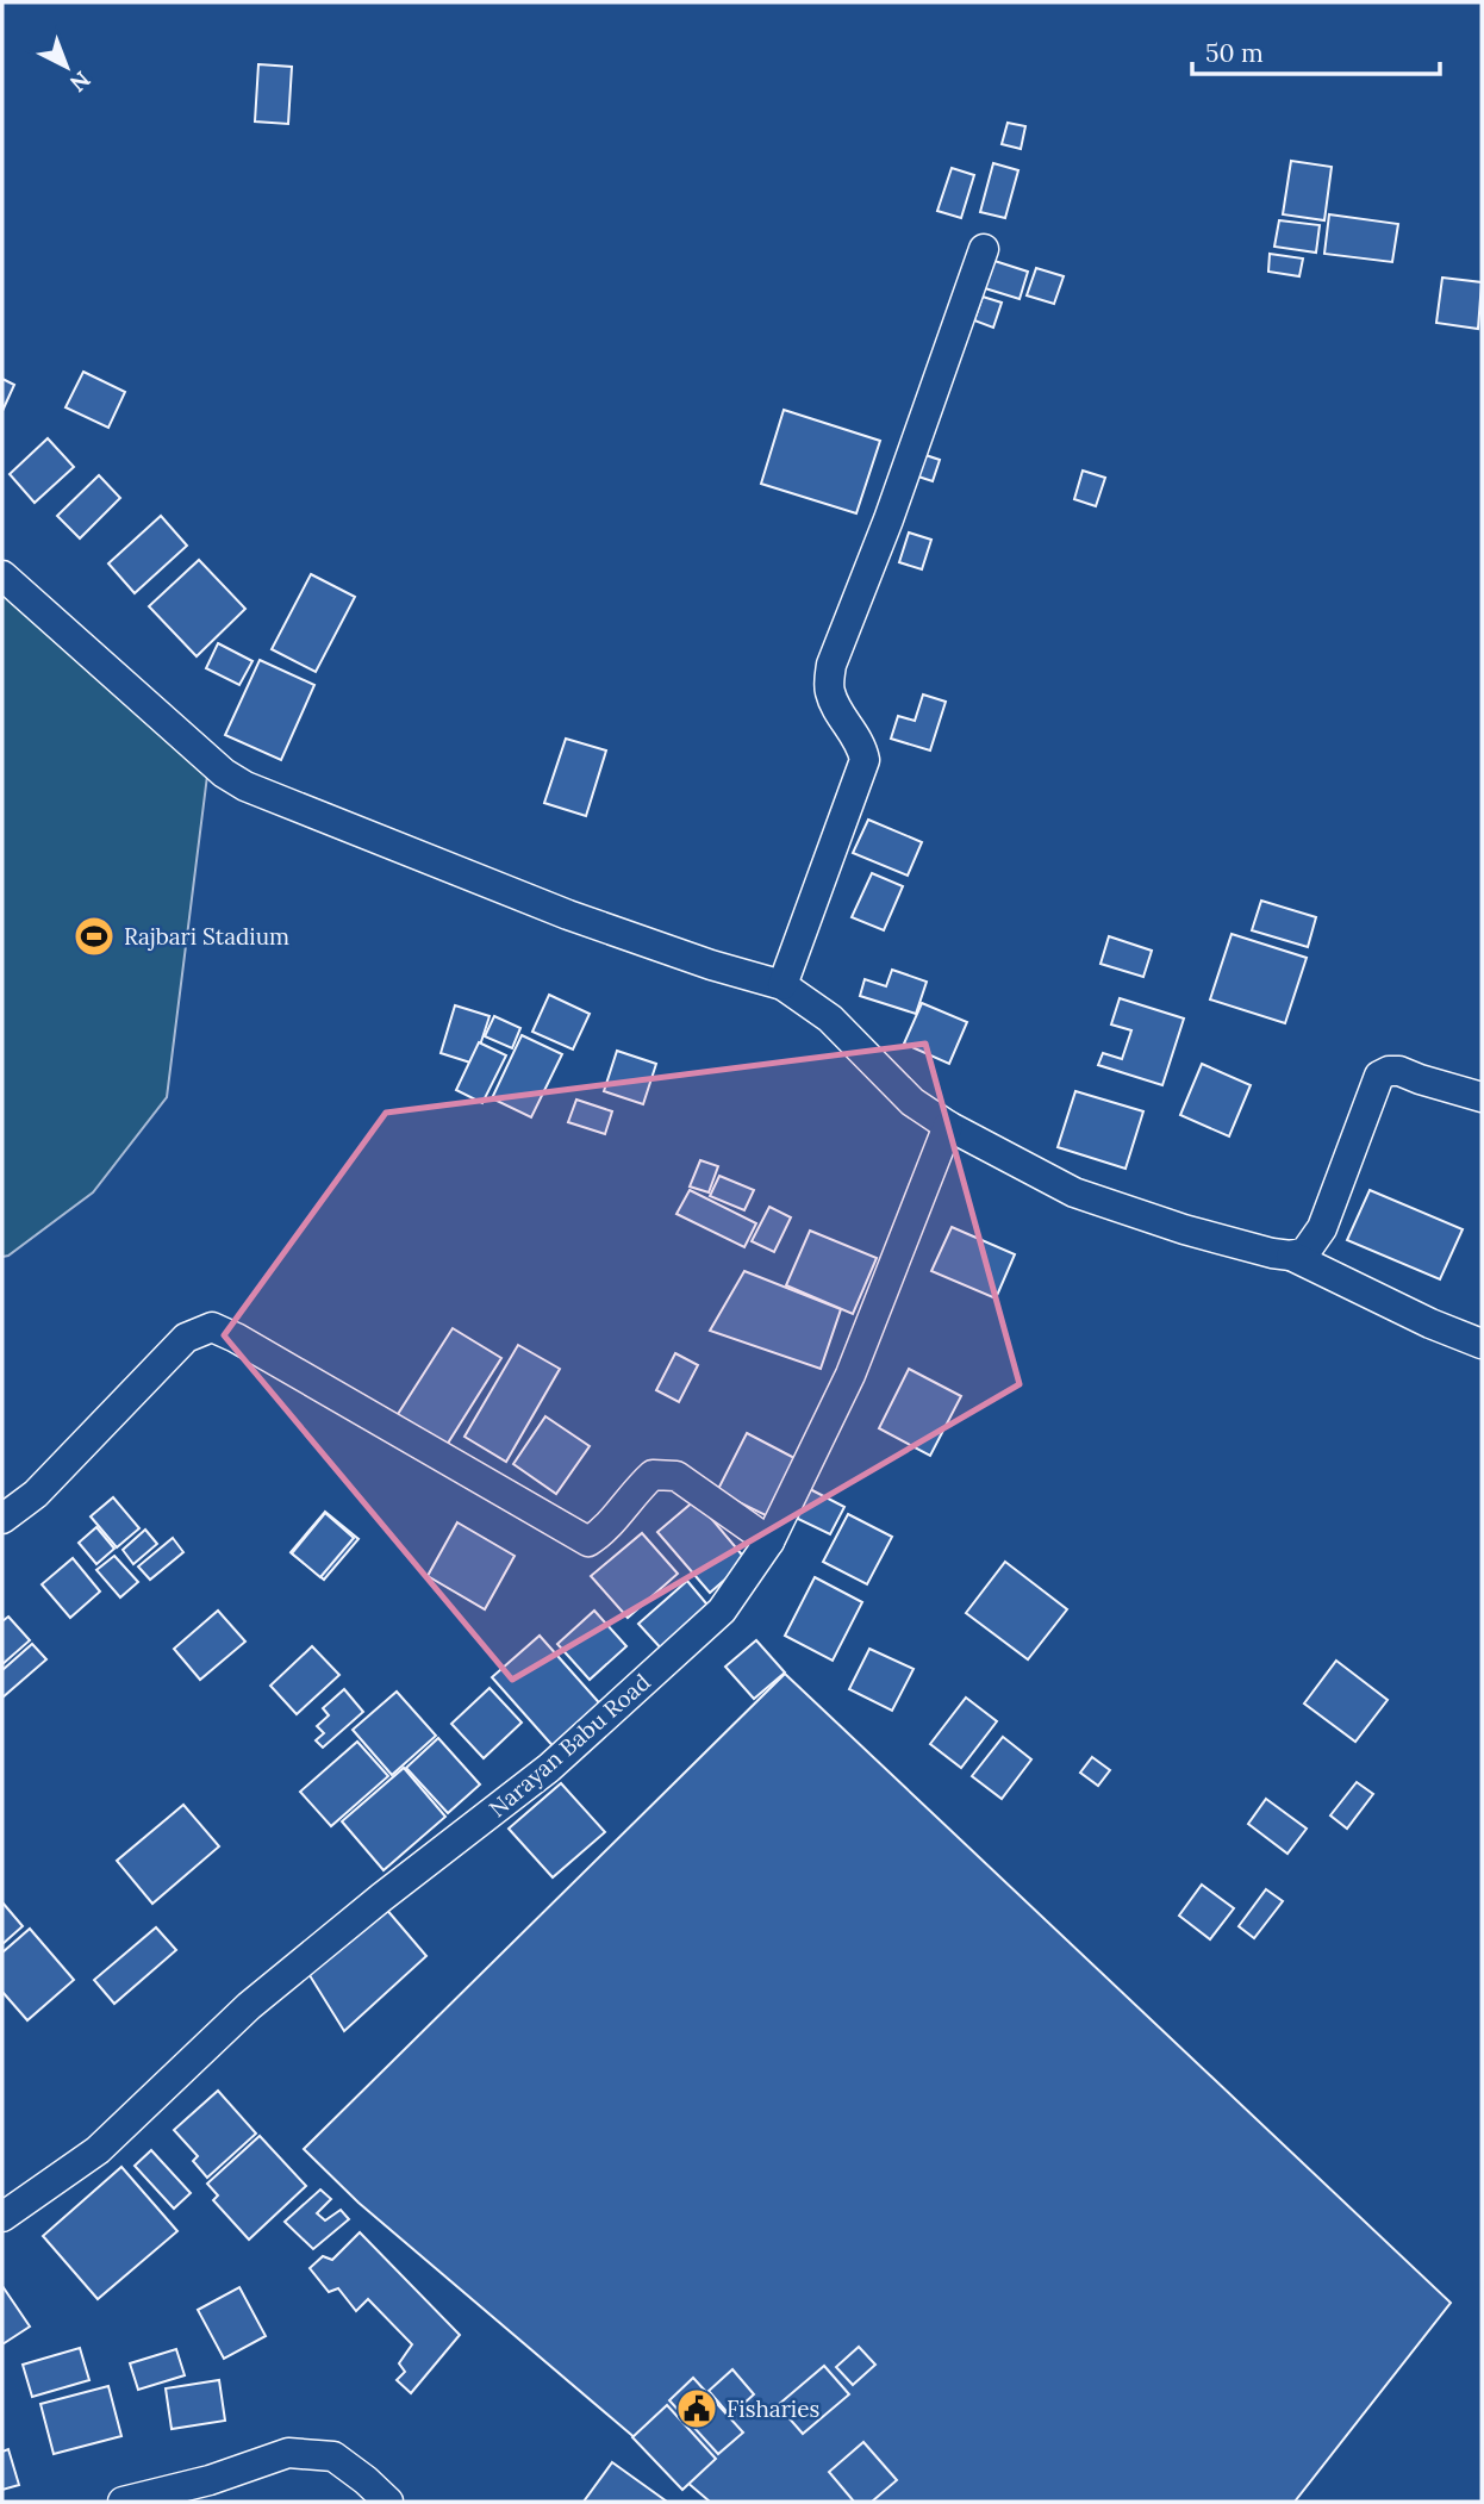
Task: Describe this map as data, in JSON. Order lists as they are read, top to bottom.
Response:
{
  "streets": {
    "street": ["Narayan Babu Road"]
  },
  "places": {
    "sports": ["Rajbari Stadium"],
    "public building": ["Fisharies"]
  },
  "scale_bar": "50 m",
  "north": "bottom right"
}
